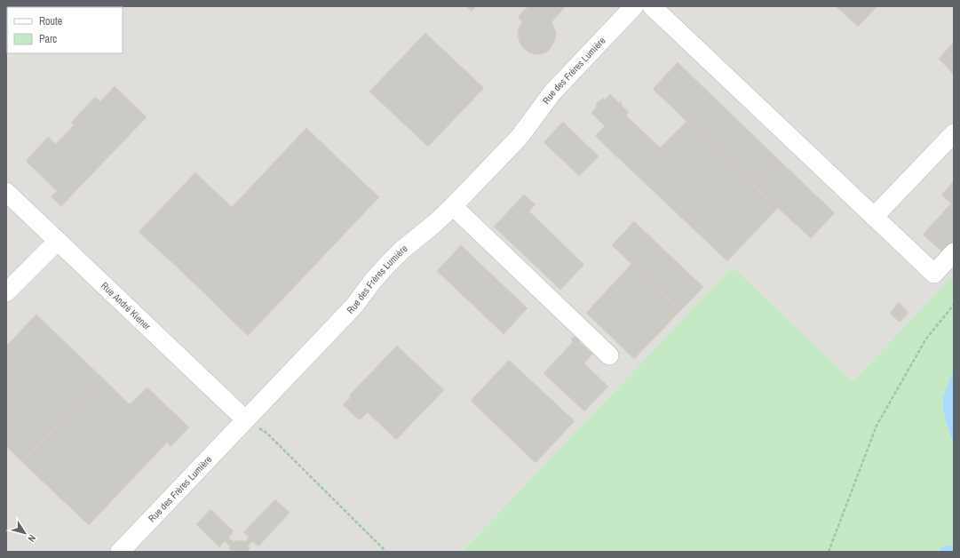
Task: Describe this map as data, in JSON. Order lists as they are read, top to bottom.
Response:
{
  "streets": {
    "street": ["Rue des Frères Lumière", "Rue André Kiener"]
  },
  "crossings": [
    ["Rue des Frères Lumière", "Rue André Kiener"]
  ],
  "legend": ["Route", "Parc"],
  "north": "bottom right"
}
